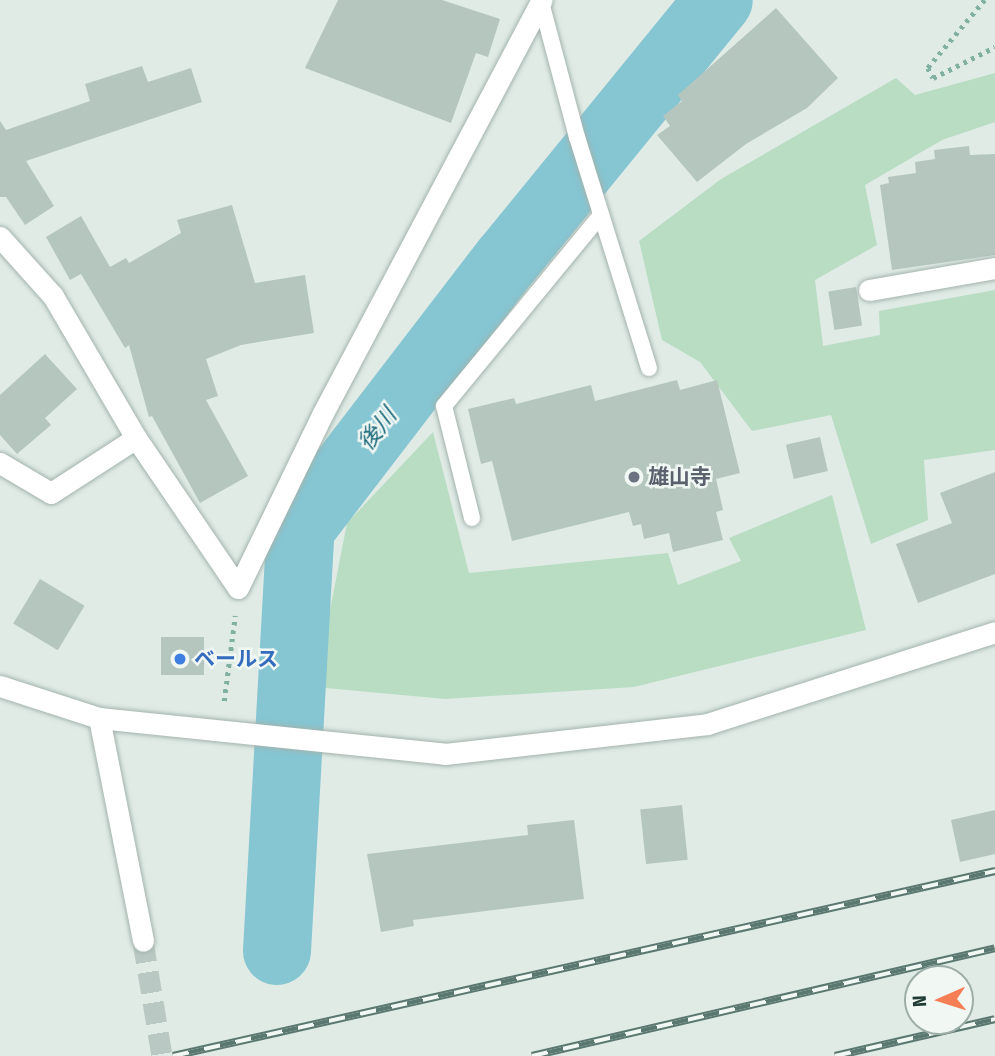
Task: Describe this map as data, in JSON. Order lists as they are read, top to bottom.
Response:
{
  "water": ["後川"],
  "places": ["雄山寺", "ベールス"],
  "north": "left"
}
